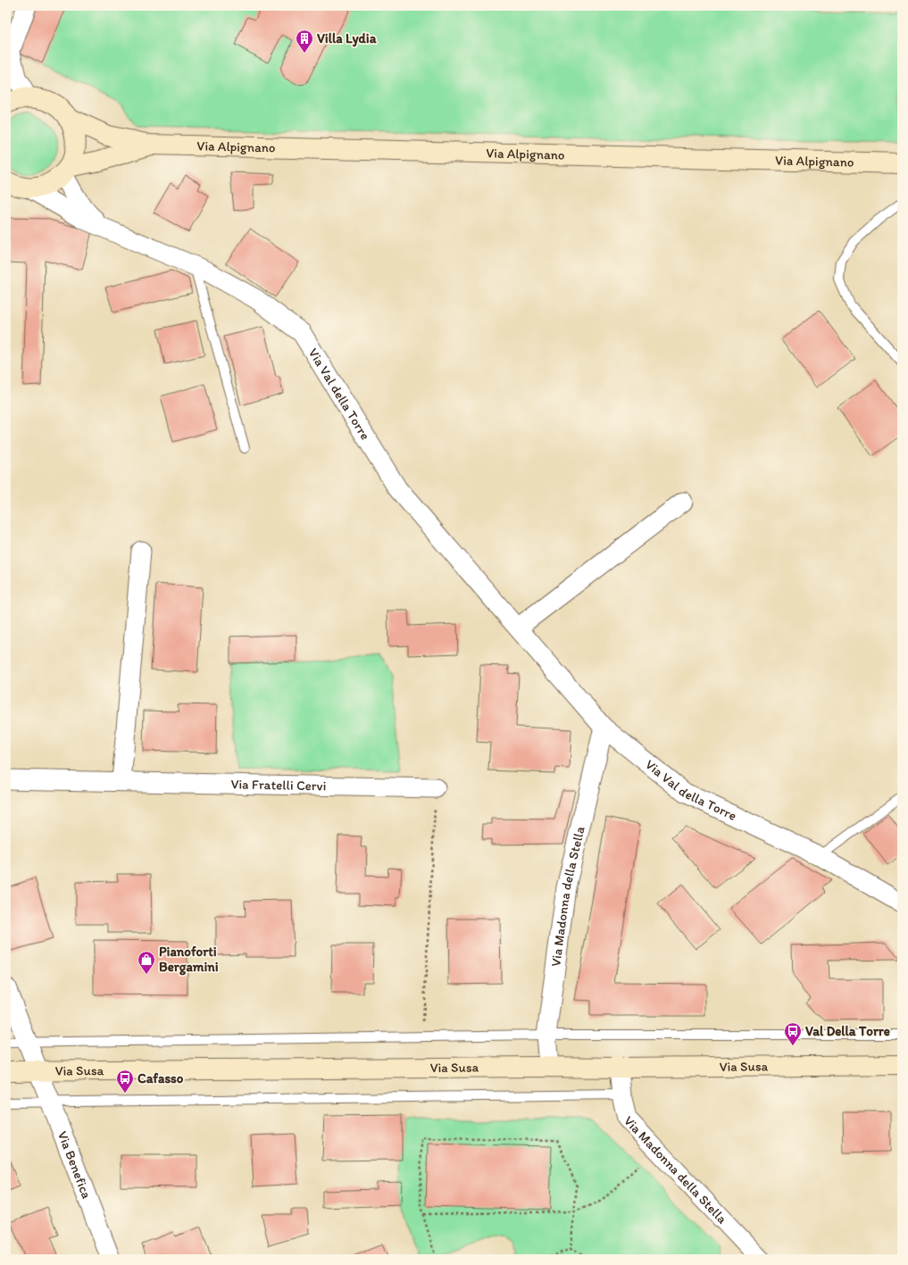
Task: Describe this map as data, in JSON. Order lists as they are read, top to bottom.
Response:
{
  "streets": {
    "street": [
      "Via Alpignano",
      "Via Val della Torre",
      "Via Fratelli Cervi",
      "Via Madonna della Stella",
      "Via Susa",
      "Via Benefica"
    ]
  },
  "crossings": [
    ["Via Alpignano", "Via Val della Torre"],
    ["Via Val della Torre", "Via Madonna della Stella"],
    ["Via Madonna della Stella", "Via Susa"],
    ["Via Susa", "Via Benefica"]
  ],
  "places": {
    "building": ["Villa Lydia"],
    "shop": ["Pianoforti Bergamini"],
    "bus stop": ["Val Della Torre", "Cafasso"]
  }
}
